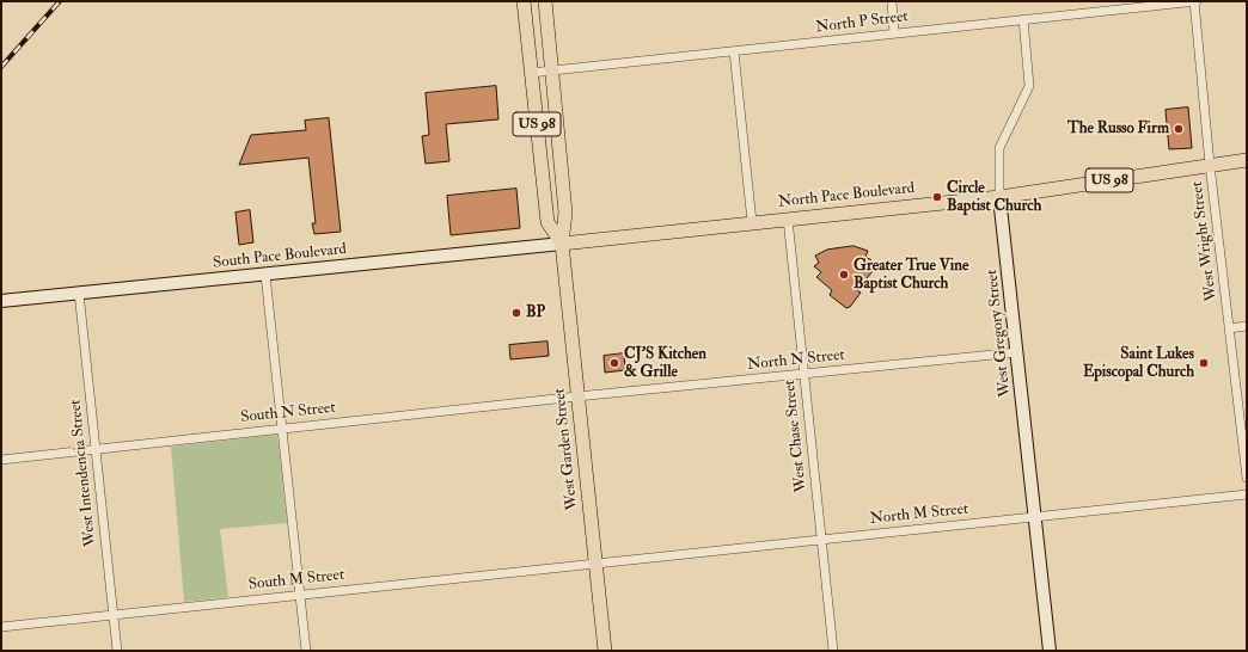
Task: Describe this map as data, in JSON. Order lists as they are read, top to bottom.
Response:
{
  "streets": {
    "main road": [
      "US 98",
      "North Pace Boulevard",
      "South Pace Boulevard",
      "West Gregory Street",
      "West Garden Street"
    ],
    "street": [
      "North P Street",
      "West Wright Street",
      "North N Street",
      "South N Street",
      "West Chase Street",
      "West Intendencia Street",
      "North M Street",
      "South M Street"
    ]
  },
  "crossings": [
    ["North P Street", "US 98"],
    ["North P Street", "West Wright Street"],
    ["North P Street", "West Gregory Street"],
    ["US 98", "North Pace Boulevard"],
    ["US 98", "South Pace Boulevard"],
    ["US 98", "West Garden Street"],
    ["North Pace Boulevard", "West Wright Street"],
    ["North Pace Boulevard", "South Pace Boulevard"],
    ["North Pace Boulevard", "West Gregory Street"],
    ["North Pace Boulevard", "West Chase Street"],
    ["North Pace Boulevard", "West Garden Street"],
    ["South Pace Boulevard", "West Garden Street"],
    ["South Pace Boulevard", "West Intendencia Street"],
    ["West Gregory Street", "North N Street"],
    ["West Gregory Street", "North M Street"],
    ["North N Street", "South N Street"],
    ["North N Street", "West Chase Street"],
    ["North N Street", "West Garden Street"],
    ["South N Street", "West Garden Street"],
    ["South N Street", "West Intendencia Street"],
    ["West Chase Street", "North M Street"],
    ["West Garden Street", "North M Street"],
    ["West Garden Street", "South M Street"],
    ["West Intendencia Street", "South M Street"],
    ["North M Street", "South M Street"]
  ],
  "places": [
    "The Russo Firm",
    "Circle Baptist Church",
    "Greater True Vine Baptist Church",
    "BP",
    "CJ'S Kitchen & Grille",
    "Saint Lukes Episcopal Church"
  ]
}
